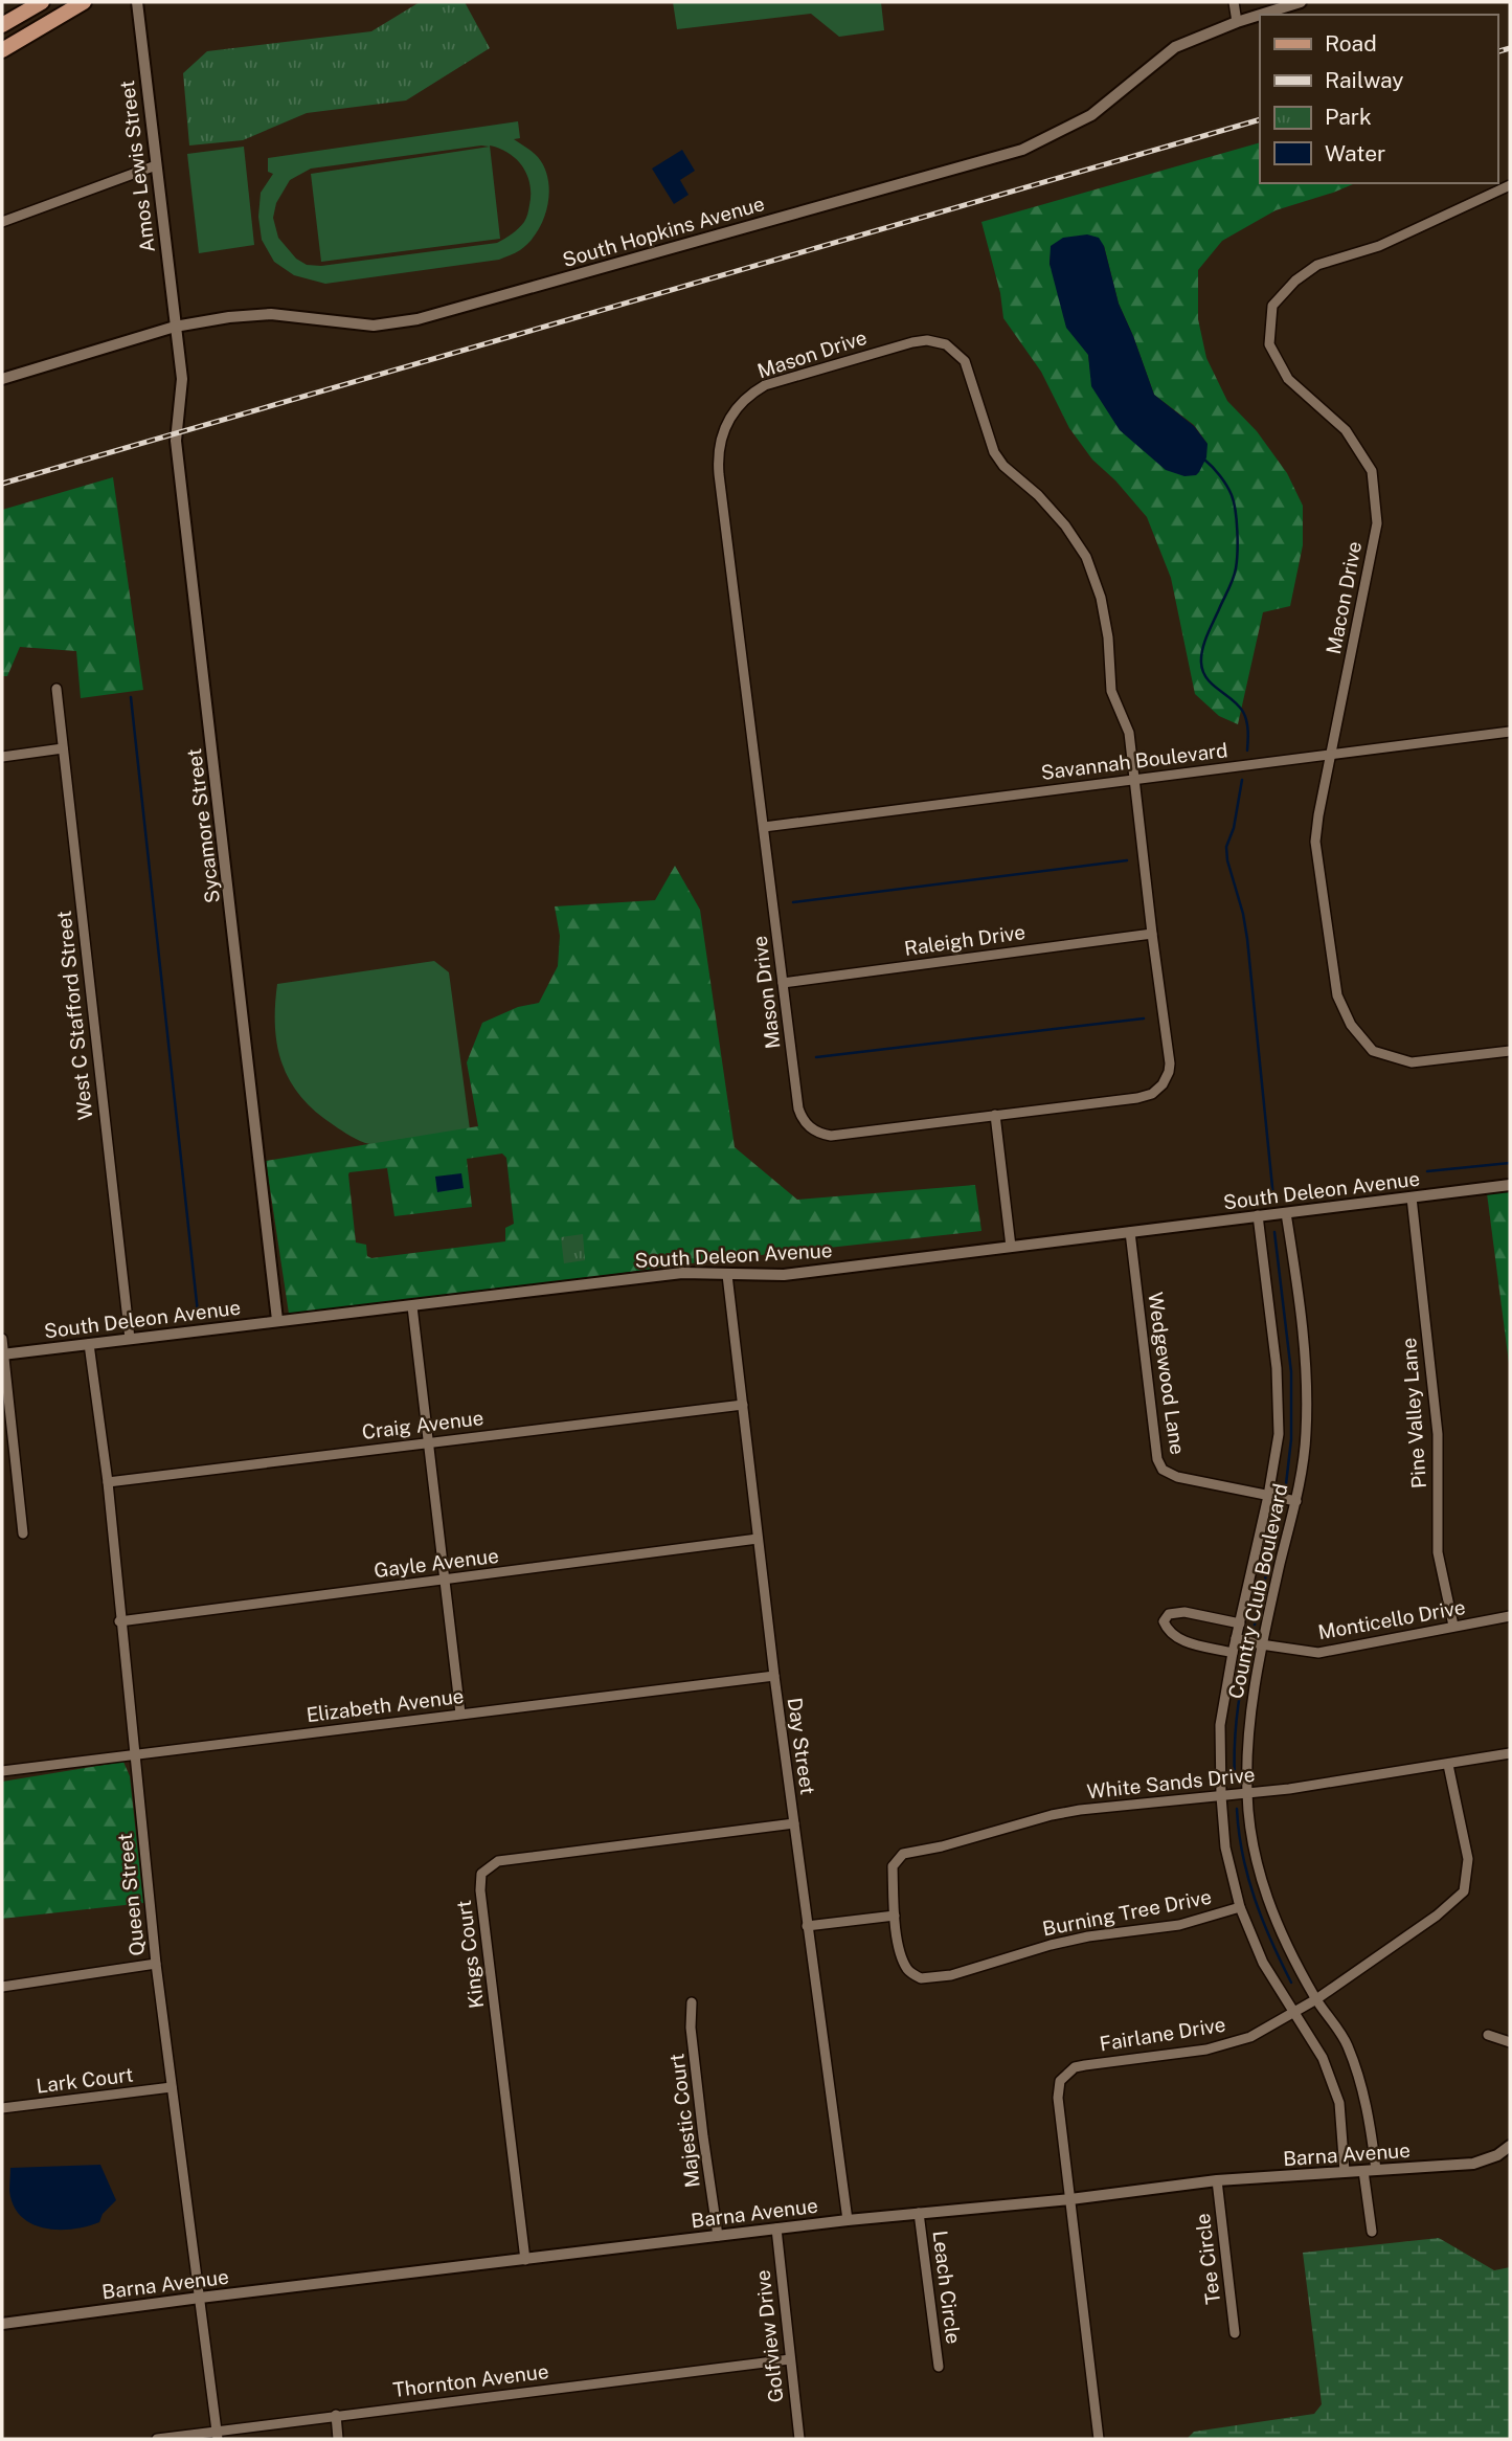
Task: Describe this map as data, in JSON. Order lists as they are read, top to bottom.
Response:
{
  "streets": {
    "street": [
      "Amos Lewis Street",
      "South Hopkins Avenue",
      "Mason Drive",
      "Macon Drive",
      "Savannah Boulevard",
      "Sycamore Street",
      "Raleigh Drive",
      "West C Stafford Street",
      "South Deleon Avenue",
      "Wedgewood Lane",
      "Pine Valley Lane",
      "Craig Avenue",
      "Gayle Avenue",
      "Country Club Boulevard",
      "Monticello Drive",
      "Elizabeth Avenue",
      "Day Street",
      "White Sands Drive",
      "Queen Street",
      "Burning Tree Drive",
      "Kings Court",
      "Fairlane Drive",
      "Lark Court",
      "Majestic Court",
      "Barna Avenue",
      "Tee Circle",
      "Leach Circle",
      "Golfview Drive",
      "Thornton Avenue"
    ]
  },
  "crossings": [
    ["Amos Lewis Street", "South Hopkins Avenue"],
    ["Amos Lewis Street", "Sycamore Street"],
    ["South Hopkins Avenue", "Sycamore Street"],
    ["Mason Drive", "Savannah Boulevard"],
    ["Mason Drive", "Raleigh Drive"],
    ["Macon Drive", "Savannah Boulevard"],
    ["Sycamore Street", "South Deleon Avenue"],
    ["West C Stafford Street", "South Deleon Avenue"],
    ["South Deleon Avenue", "Wedgewood Lane"],
    ["South Deleon Avenue", "Pine Valley Lane"],
    ["South Deleon Avenue", "Country Club Boulevard"],
    ["South Deleon Avenue", "Day Street"],
    ["South Deleon Avenue", "Queen Street"],
    ["Wedgewood Lane", "Country Club Boulevard"],
    ["Pine Valley Lane", "Monticello Drive"],
    ["Craig Avenue", "Day Street"],
    ["Craig Avenue", "Queen Street"],
    ["Gayle Avenue", "Day Street"],
    ["Gayle Avenue", "Queen Street"],
    ["Country Club Boulevard", "Monticello Drive"],
    ["Country Club Boulevard", "White Sands Drive"],
    ["Country Club Boulevard", "Burning Tree Drive"],
    ["Country Club Boulevard", "Fairlane Drive"],
    ["Country Club Boulevard", "Barna Avenue"],
    ["Elizabeth Avenue", "Day Street"],
    ["Elizabeth Avenue", "Queen Street"],
    ["Day Street", "Kings Court"],
    ["Day Street", "Barna Avenue"],
    ["White Sands Drive", "Burning Tree Drive"],
    ["White Sands Drive", "Fairlane Drive"],
    ["Queen Street", "Lark Court"],
    ["Queen Street", "Barna Avenue"],
    ["Queen Street", "Thornton Avenue"],
    ["Kings Court", "Barna Avenue"],
    ["Fairlane Drive", "Barna Avenue"],
    ["Majestic Court", "Barna Avenue"],
    ["Barna Avenue", "Tee Circle"],
    ["Barna Avenue", "Leach Circle"],
    ["Barna Avenue", "Golfview Drive"],
    ["Golfview Drive", "Thornton Avenue"]
  ],
  "legend": [
    "Road",
    "Railway",
    "Park",
    "Water"
  ]
}
